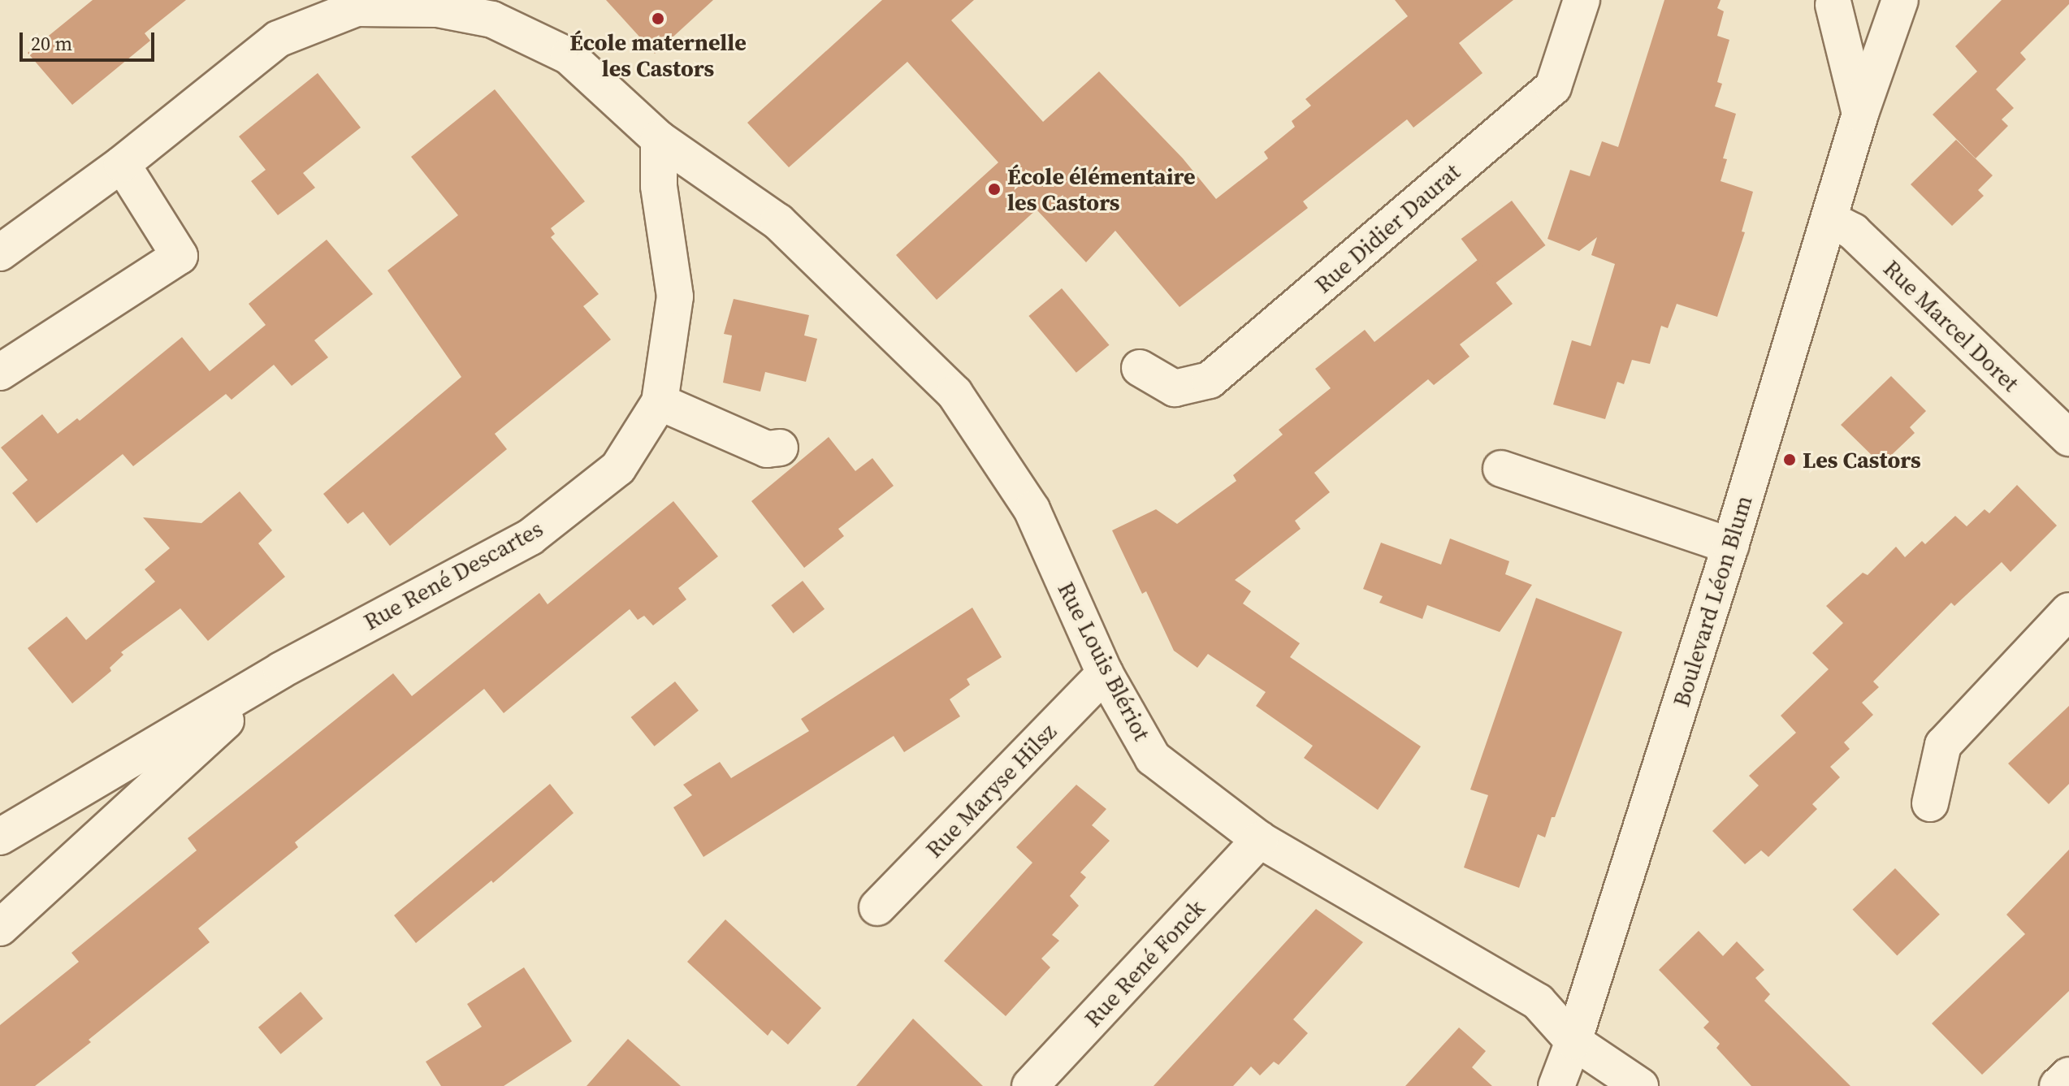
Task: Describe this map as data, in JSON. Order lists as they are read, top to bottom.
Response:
{
  "streets": {
    "street": [
      "Rue Didier Daurat",
      "Rue Marcel Doret",
      "Rue René Descartes",
      "Boulevard Léon Blum",
      "Rue Louis Blériot",
      "Rue Maryse Hilsz",
      "Rue René Fonck"
    ]
  },
  "crossings": [
    ["Rue Marcel Doret", "Boulevard Léon Blum"],
    ["Rue René Descartes", "Rue Louis Blériot"],
    ["Boulevard Léon Blum", "Rue Louis Blériot"],
    ["Rue Louis Blériot", "Rue Maryse Hilsz"],
    ["Rue Louis Blériot", "Rue René Fonck"]
  ],
  "places": ["École maternelle les Castors", "École élémentaire les Castors", "Les Castors"],
  "scale_bar": "20 m"
}
